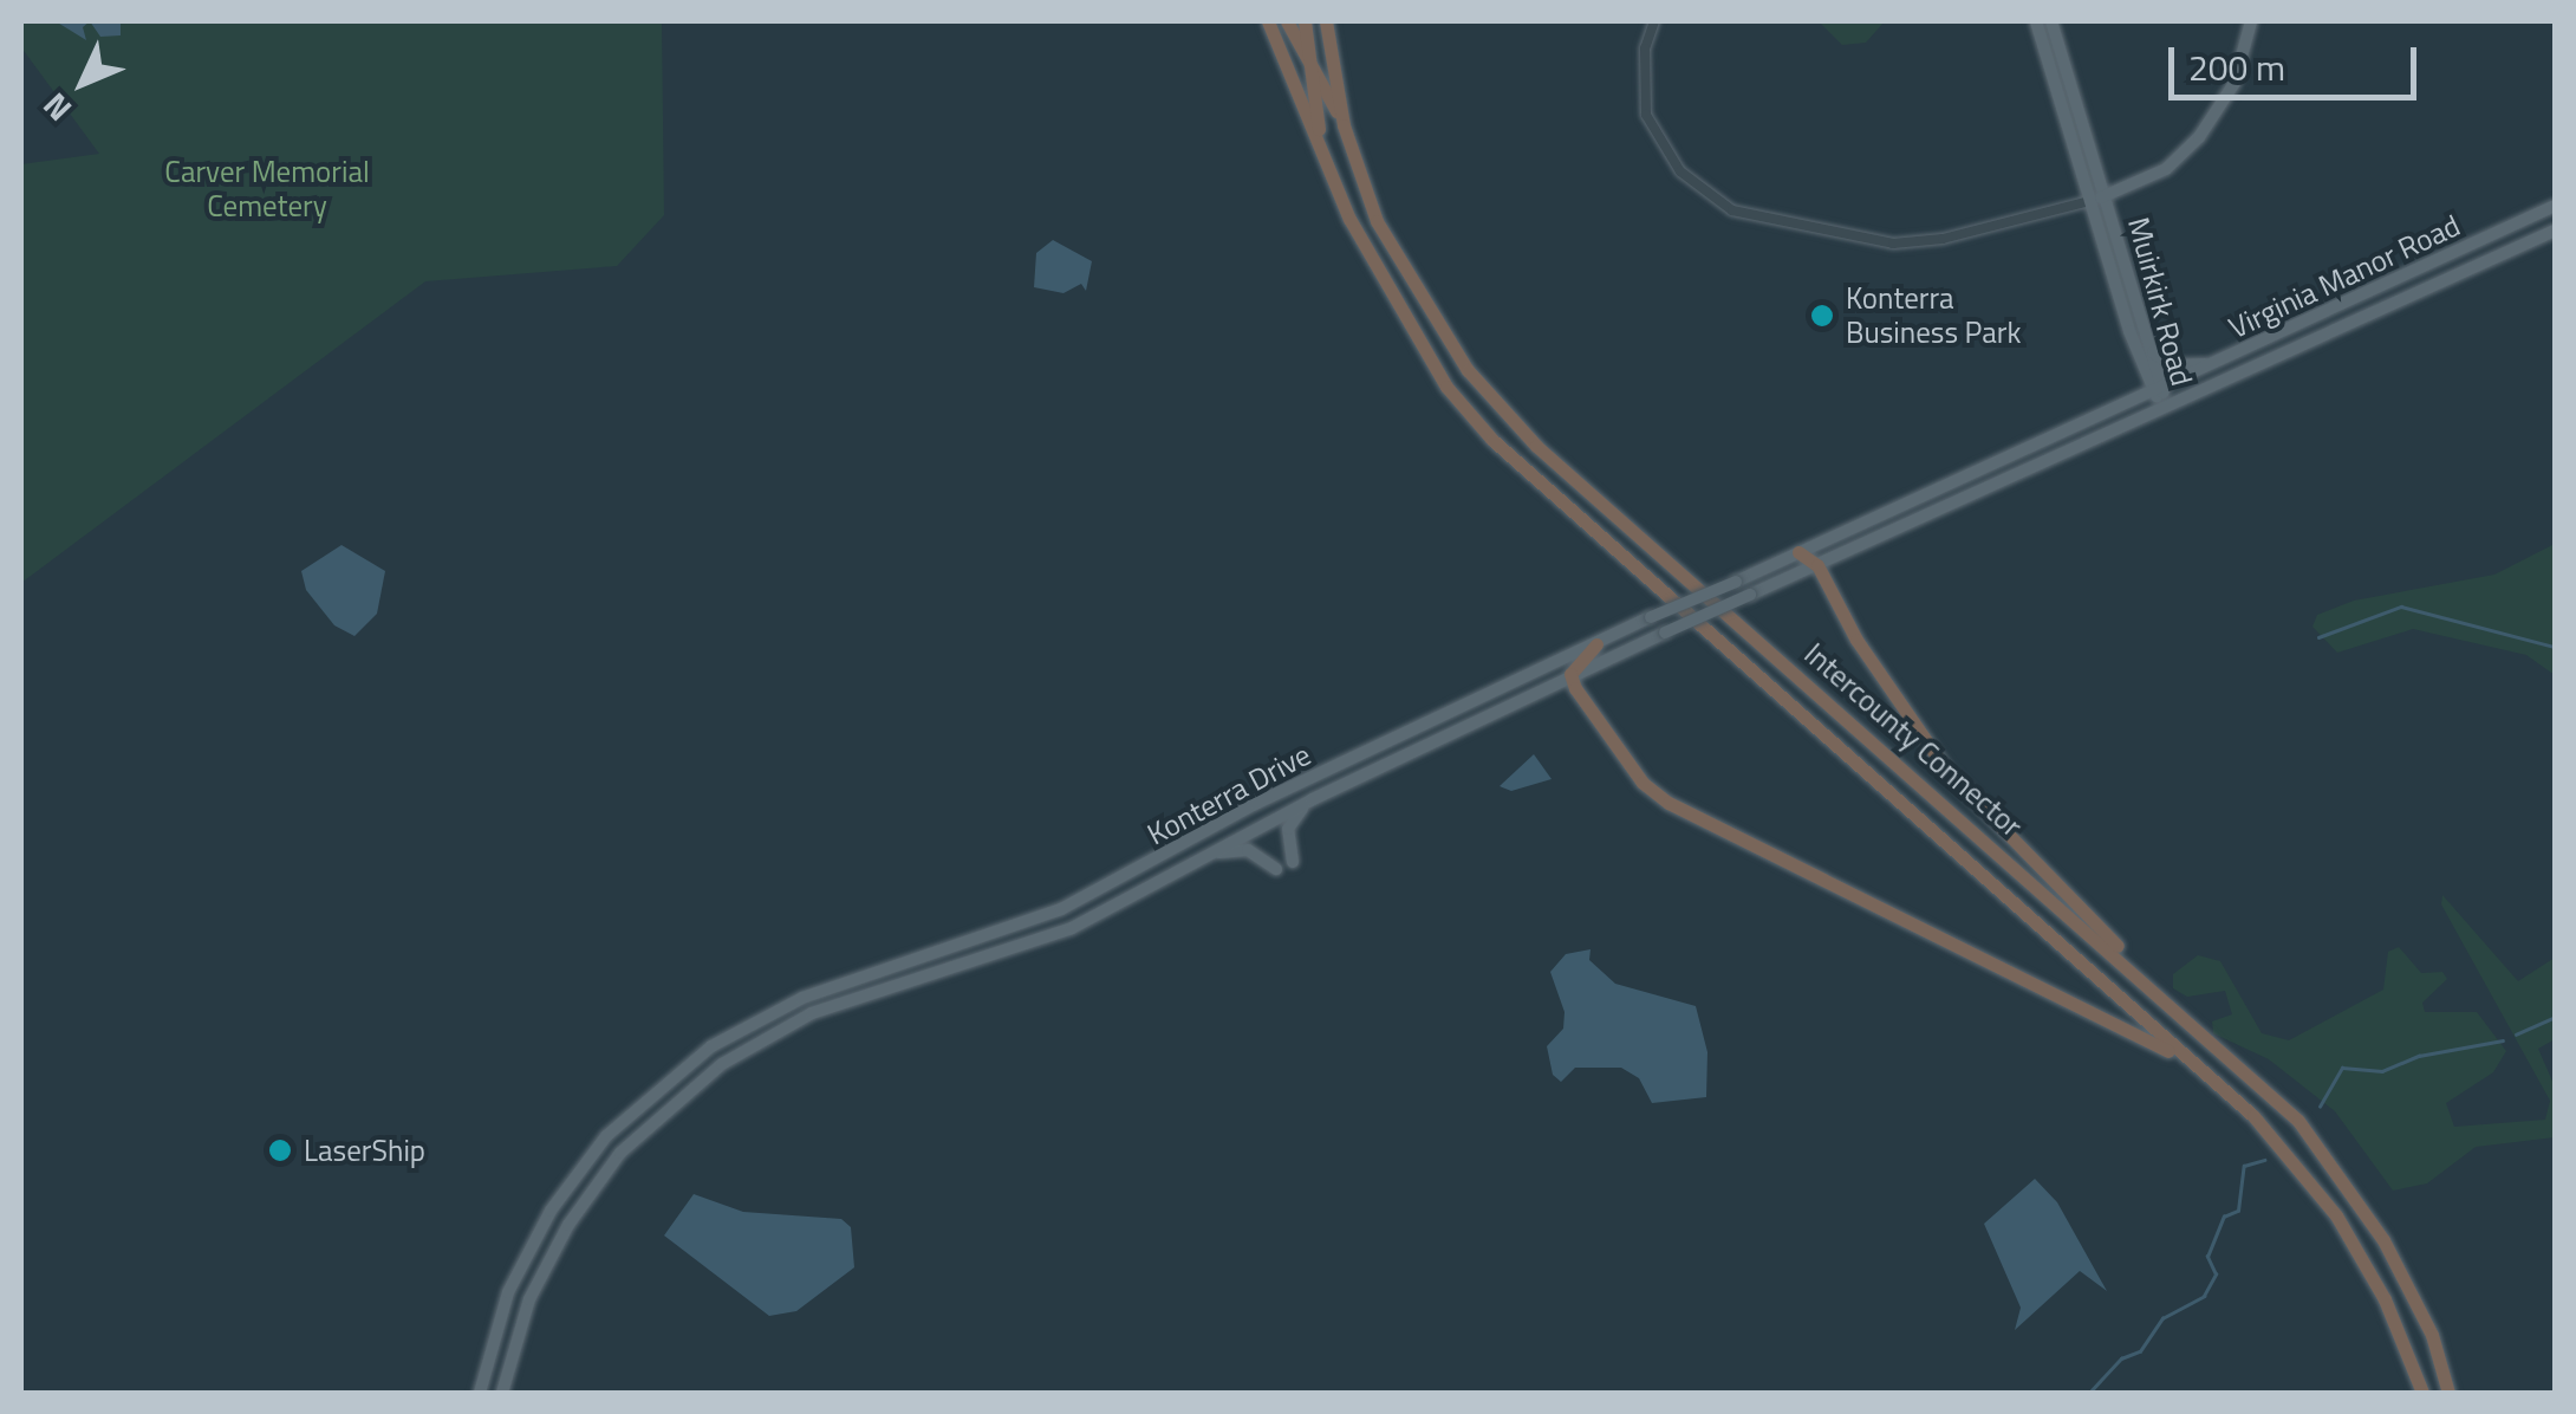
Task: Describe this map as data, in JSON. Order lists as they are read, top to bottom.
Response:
{
  "streets": {
    "highway": ["Intercounty Connector"],
    "main road": ["Virginia Manor Road", "Muirkirk Road", "Konterra Drive"]
  },
  "crossings": [
    ["Virginia Manor Road", "Muirkirk Road"],
    ["Virginia Manor Road", "Konterra Drive"],
    ["Muirkirk Road", "Konterra Drive"]
  ],
  "parks": ["Carver Memorial Cemetery"],
  "places": ["Konterra Business Park", "LaserShip"],
  "scale_bar": "200 m",
  "north": "bottom left"
}
